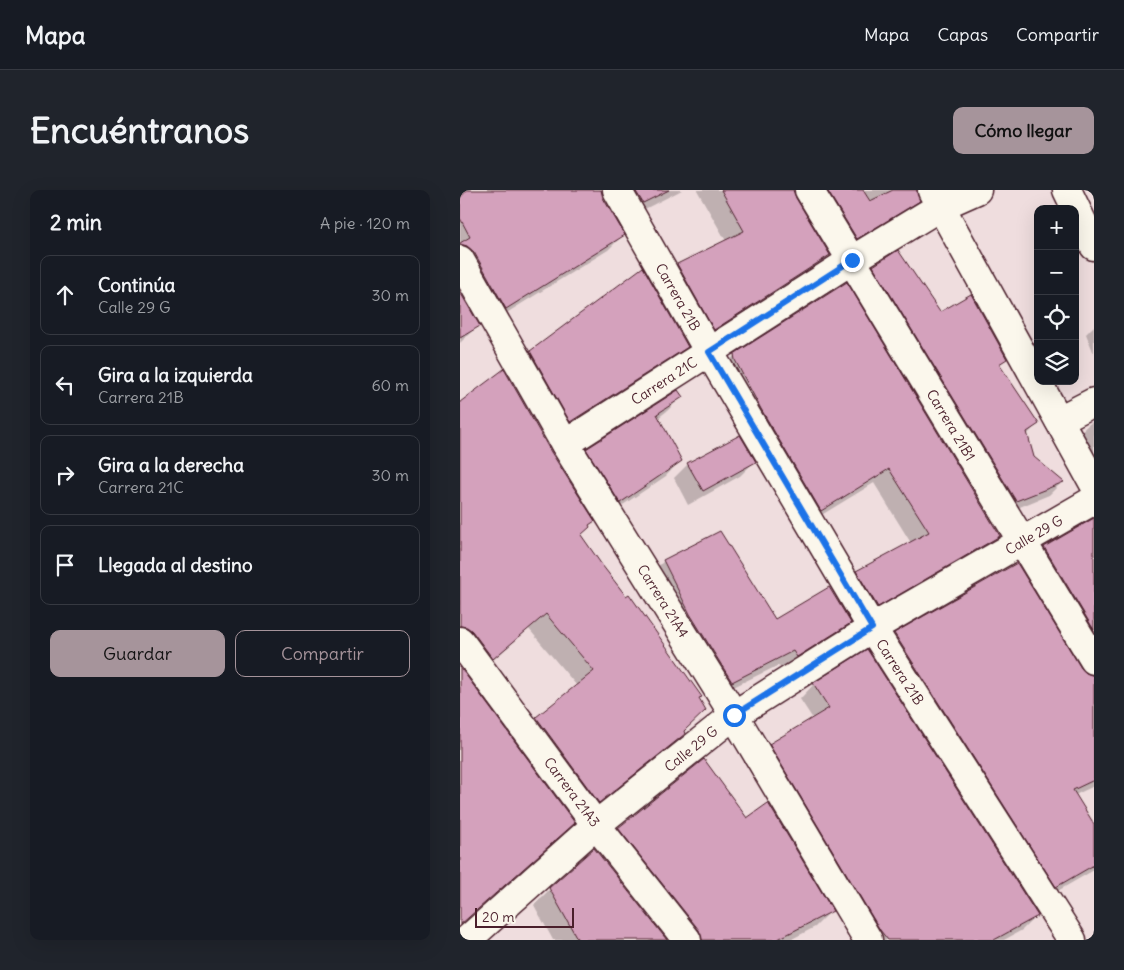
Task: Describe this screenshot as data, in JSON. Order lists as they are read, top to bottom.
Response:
{
  "streets": {
    "street": [
      "Carrera 21B",
      "Carrera 21C",
      "Carrera 21B1",
      "Calle 29 G",
      "Carrera 21A4",
      "Carrera 21A3"
    ]
  },
  "crossings": [
    ["Carrera 21B", "Carrera 21C"],
    ["Carrera 21B", "Calle 29 G"],
    ["Carrera 21C", "Carrera 21B1"],
    ["Carrera 21C", "Carrera 21A4"],
    ["Carrera 21B1", "Calle 29 G"],
    ["Calle 29 G", "Carrera 21A4"],
    ["Calle 29 G", "Carrera 21A3"]
  ],
  "scale_bar": "20 m",
  "page": {
    "header": "Mapa",
    "nav": ["Mapa", "Capas", "Compartir"],
    "buttons": [
      "Cómo llegar",
      ["Guardar", "Compartir"]
    ],
    "title": "Encuéntranos",
    "heading": ["2 min", "A pie · 120 m"],
    "map_buttons": ["+", "−"],
    "list": [
      ["Continúa", "Calle 29 G", "30 m"],
      ["Gira a la izquierda", "Carrera 21B", "60 m"],
      ["Gira a la derecha", "Carrera 21C", "30 m"],
      "Llegada al destino"
    ],
    "scale": "20 m"
  }
}
